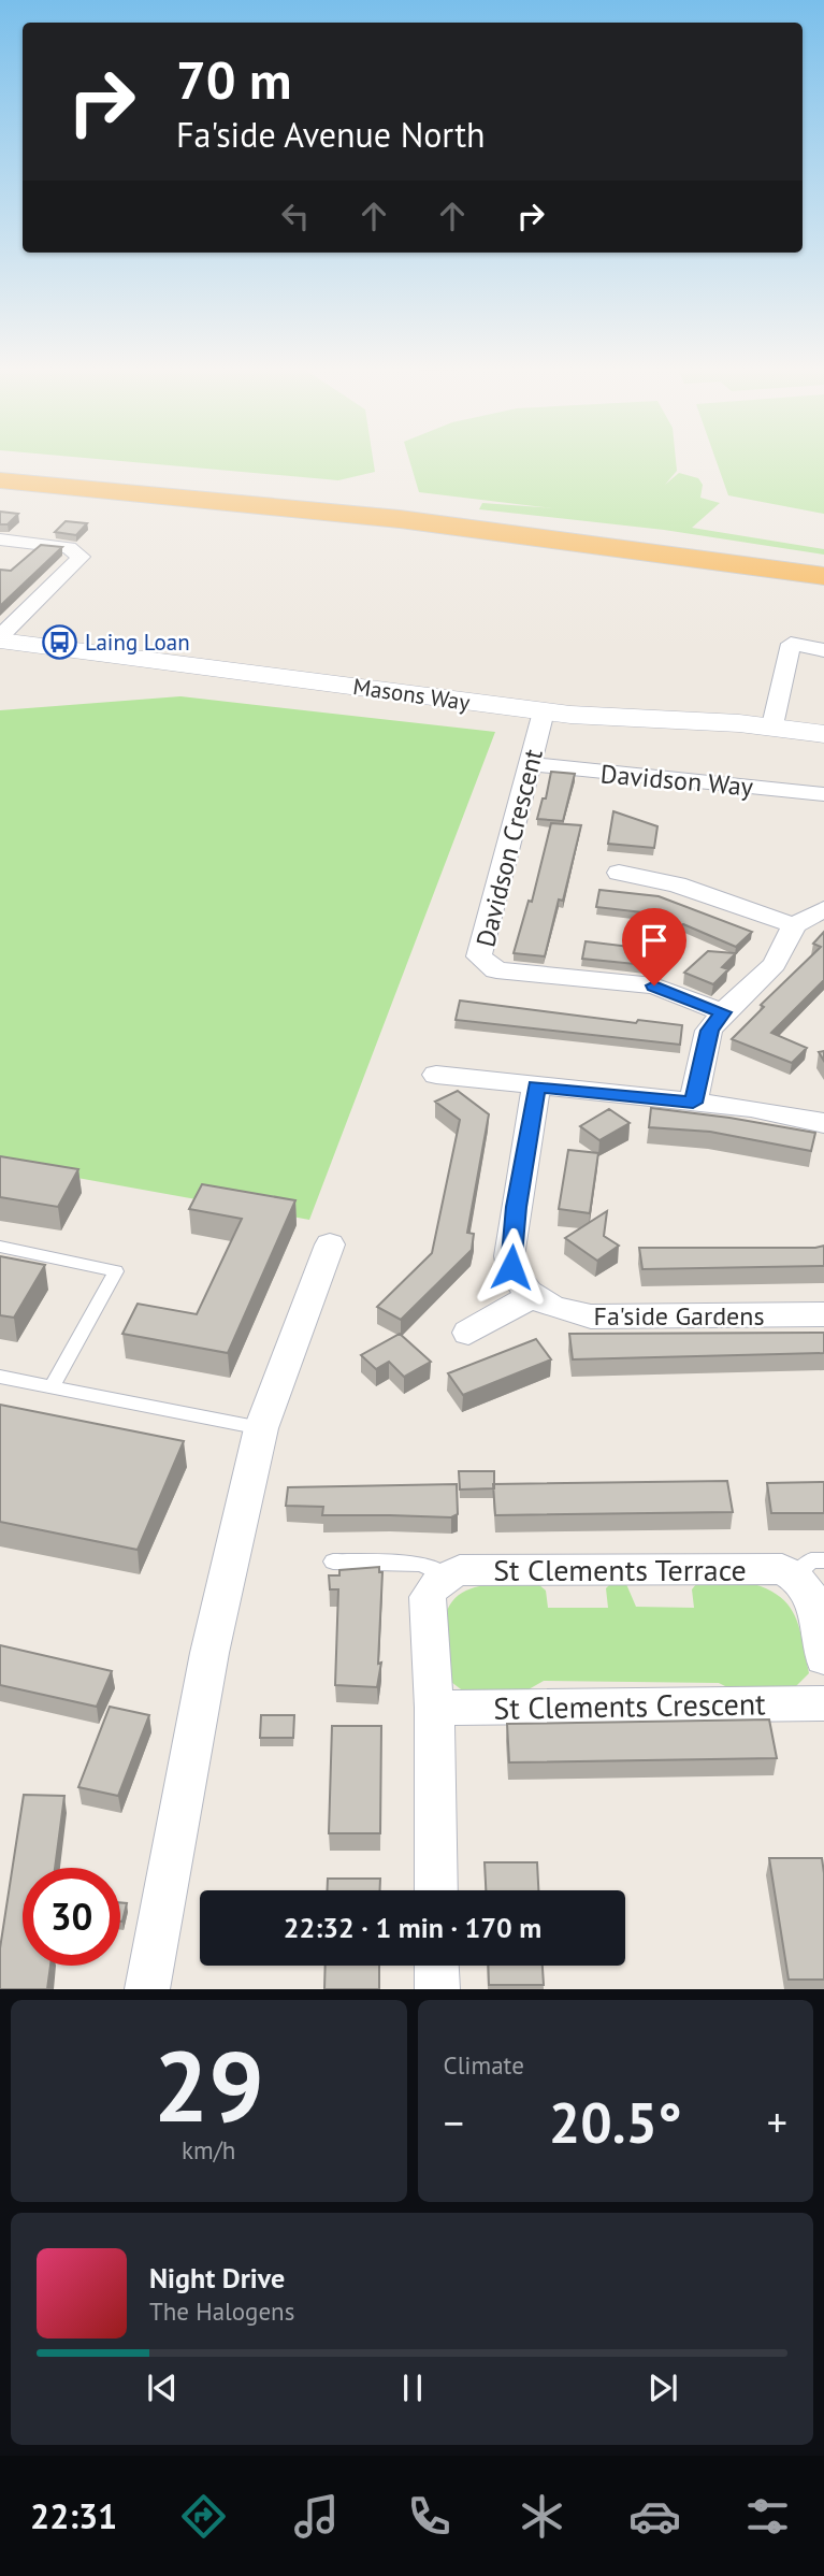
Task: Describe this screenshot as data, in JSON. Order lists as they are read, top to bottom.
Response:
{
  "streets": {
    "street": [
      "Masons Way",
      "Davidson Way",
      "Davidson Crescent",
      "Fa'side Gardens",
      "St Clements Terrace",
      "St Clements Crescent"
    ]
  },
  "crossings": [
    ["Masons Way", "Davidson Crescent"],
    ["Davidson Way", "Davidson Crescent"]
  ],
  "places": {
    "bus stop": ["Laing Loan"]
  },
  "page": {
    "turn": ["70 m", "Fa'side Avenue North"],
    "limit": "30",
    "trip": "22:32 · 1 min · 170 m",
    "tile": [
      ["29", "km/h"],
      "Climate"
    ],
    "heat": ["−", "20.5°", "+"],
    "song": ["Night Drive", "The Halogens"],
    "tabs": "22:31"
  }
}
